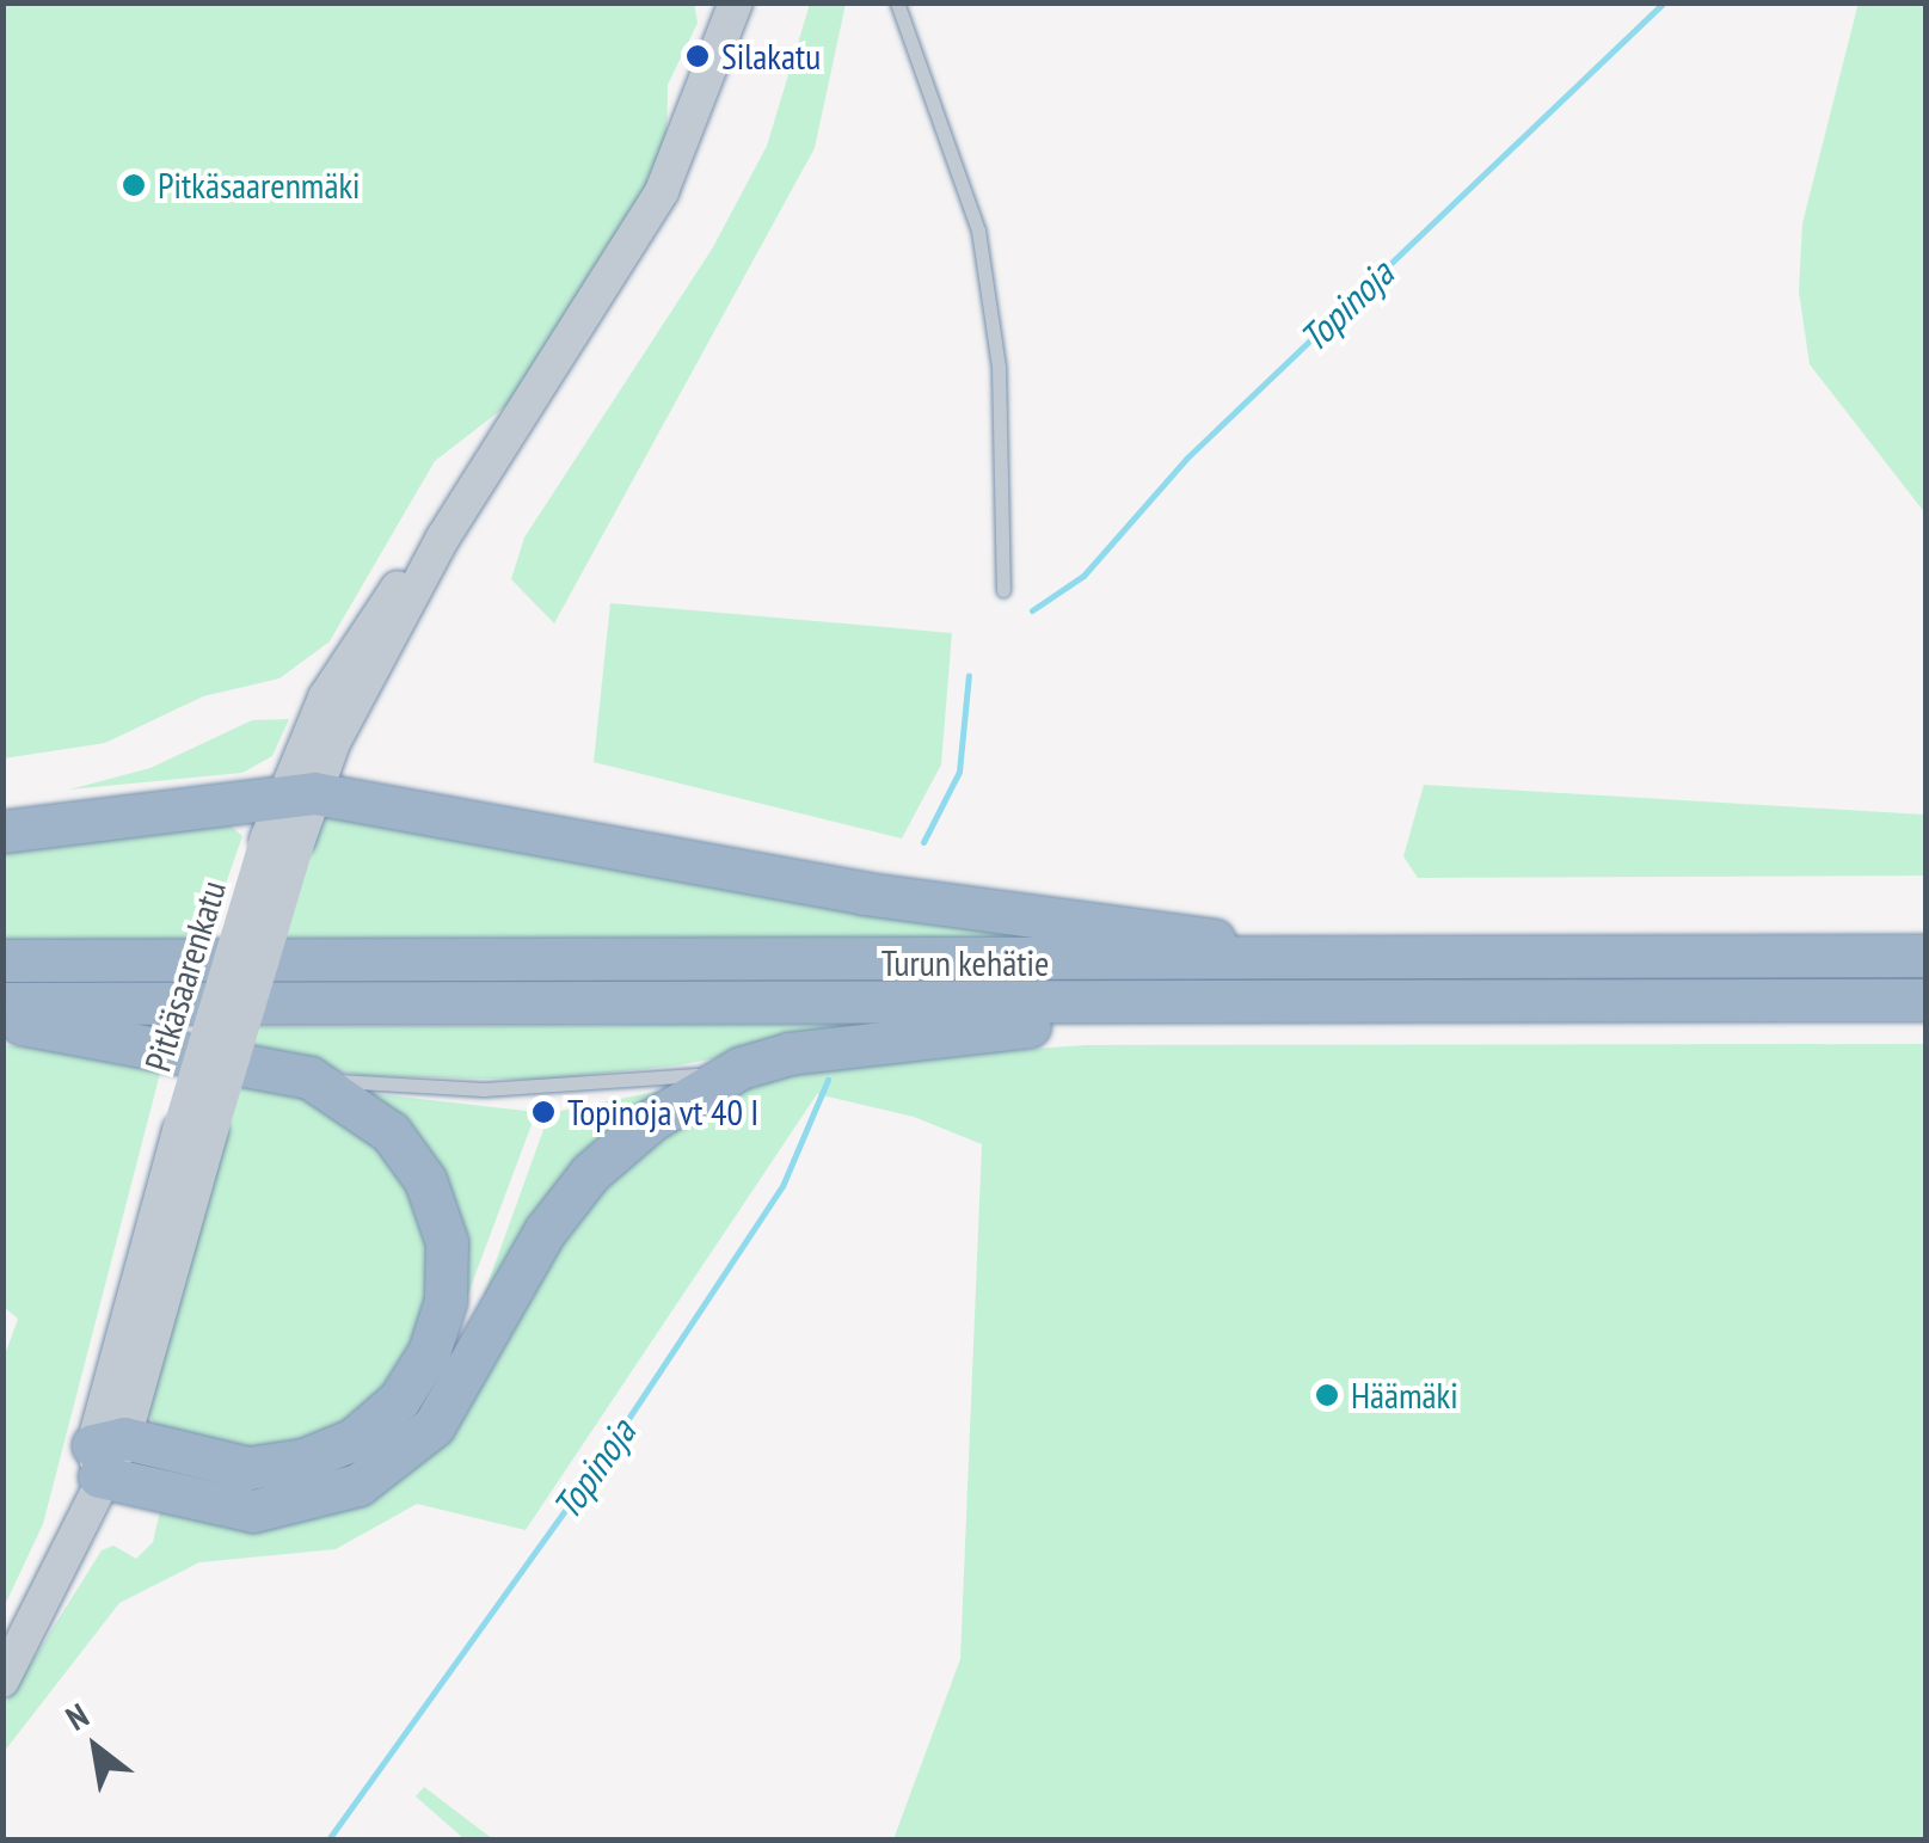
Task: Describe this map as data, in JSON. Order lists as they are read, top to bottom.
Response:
{
  "streets": {
    "highway": ["Turun kehätie"],
    "street": ["Pitkäsaarenkatu"]
  },
  "water": ["Topinoja"],
  "places": [
    "Silakatu",
    "Pitkäsaarenmäki",
    "Topinoja vt 40 I",
    "Häämäki"
  ],
  "north": "top left"
}
